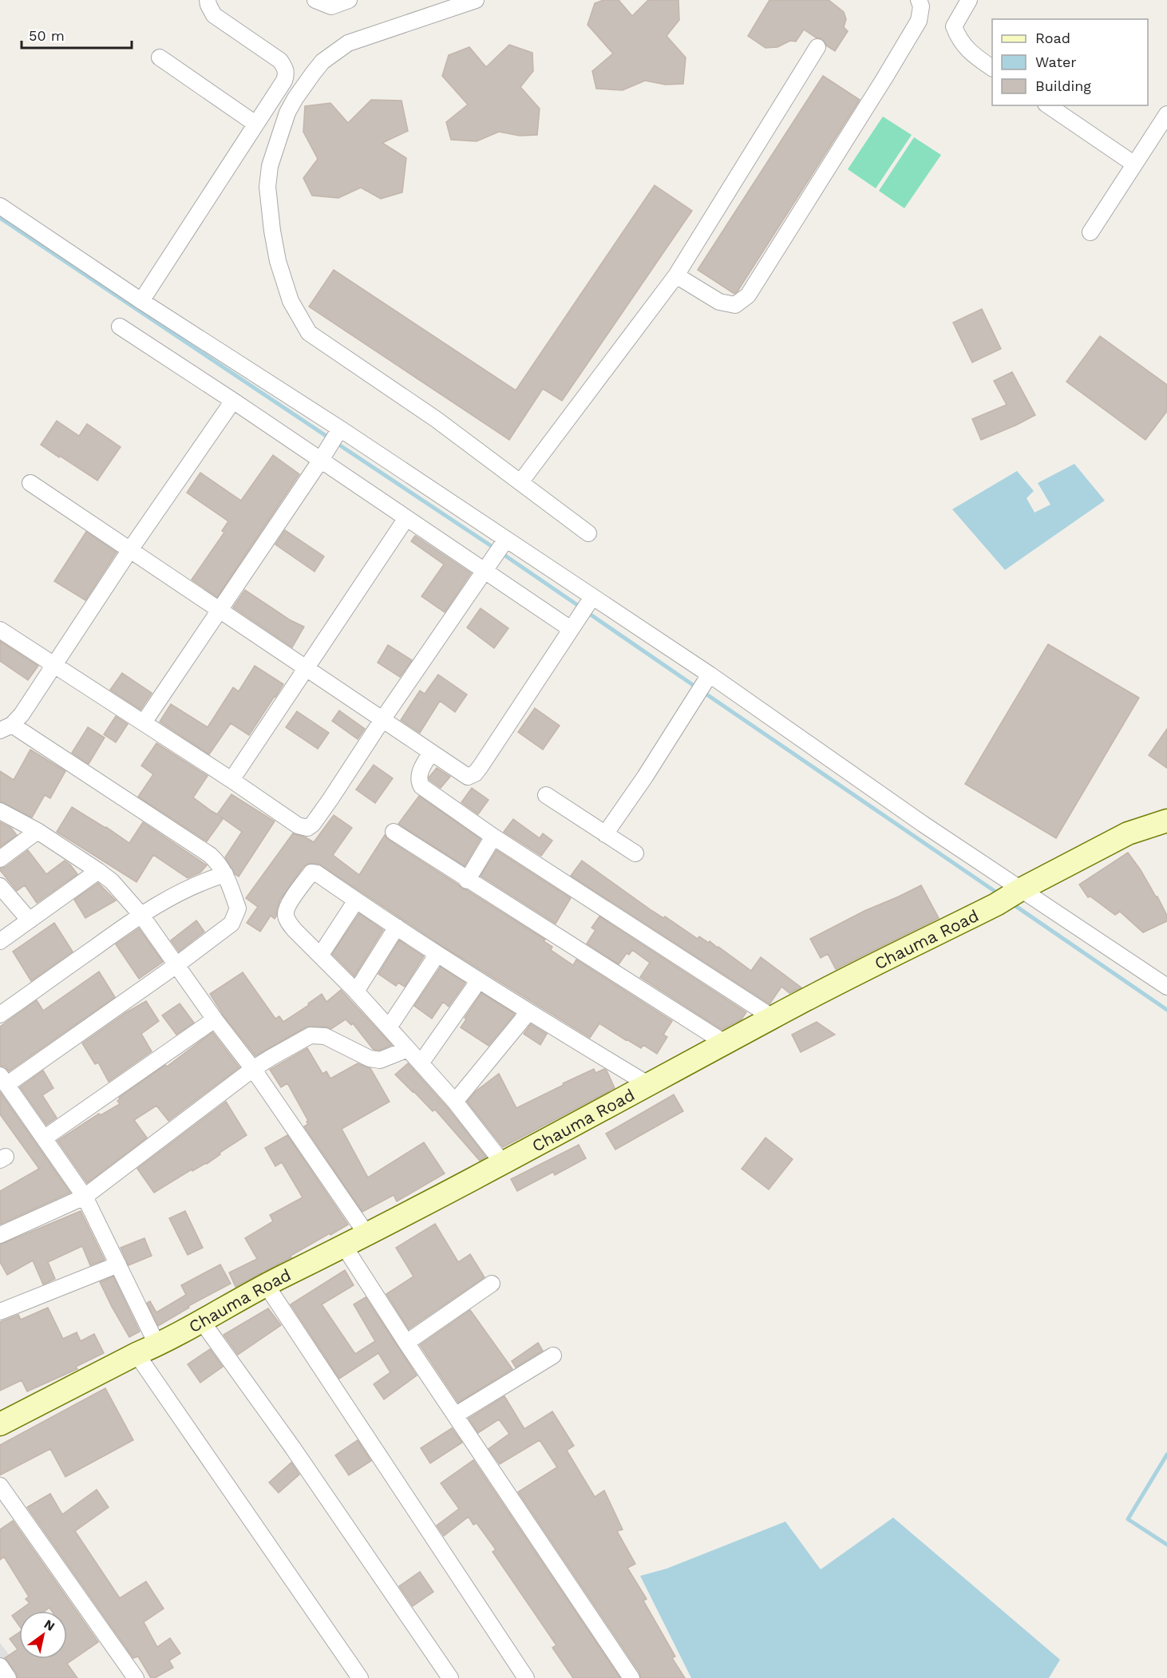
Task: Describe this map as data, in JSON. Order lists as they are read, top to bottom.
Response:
{
  "streets": {
    "street": ["Chauma Road"]
  },
  "legend": ["Road", "Water", "Building"],
  "scale_bar": "50 m",
  "north": "top right"
}
